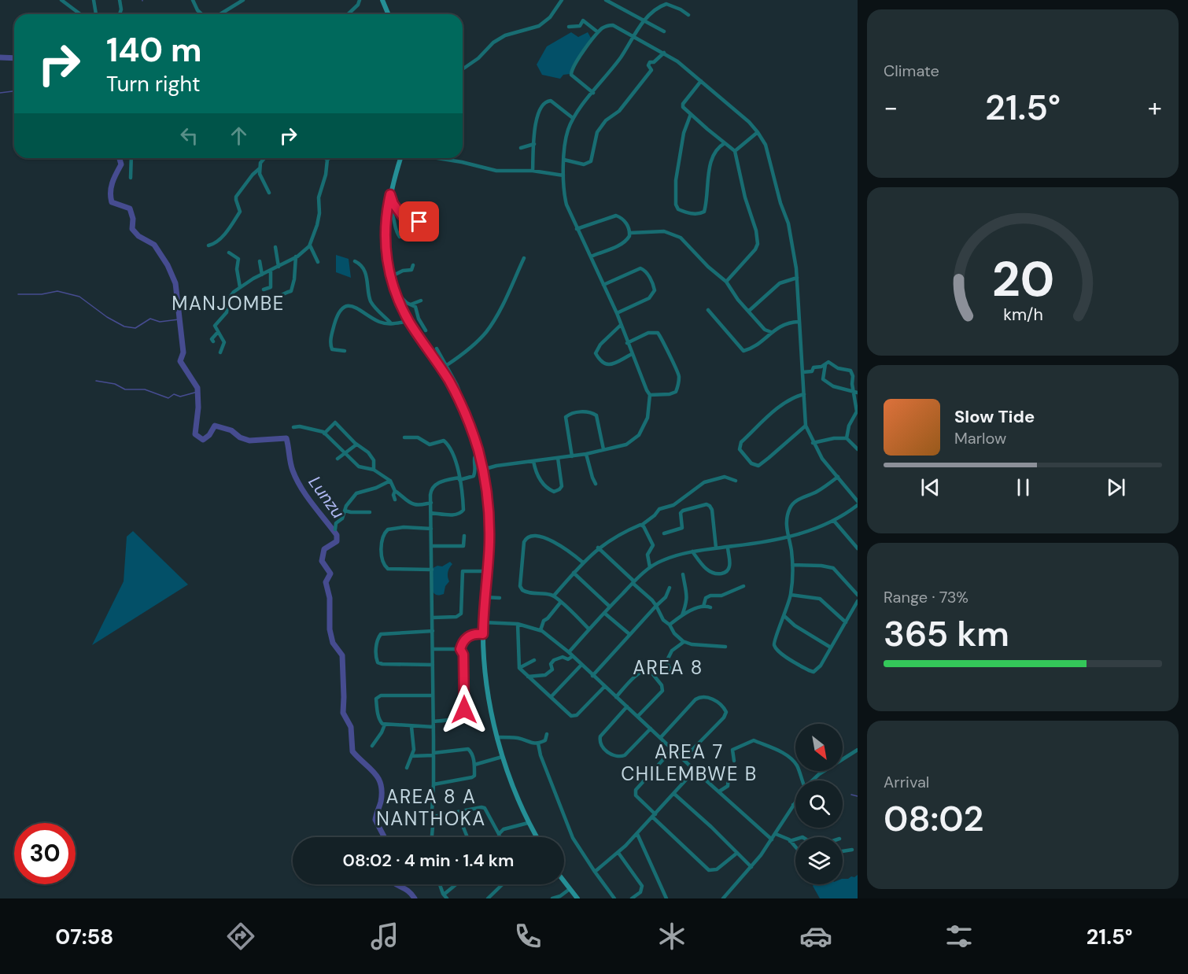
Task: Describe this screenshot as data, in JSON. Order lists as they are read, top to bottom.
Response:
{
  "districts": [
    "MANJOMBE",
    "AREA 8",
    "AREA 7 CHILEMBWE B",
    "AREA 8 A NANTHOKA"
  ],
  "water": ["Lunzu"],
  "north": "bottom right",
  "page": {
    "tile": [
      "Climate",
      ["Range · 73%", "365 km"],
      ["Arrival", "08:02"]
    ],
    "turn": ["140 m", "Turn right"],
    "heat": ["−", "21.5°", "+"],
    "song": ["Slow Tide", "Marlow"],
    "limit": "30",
    "trip": "08:02 · 4 min · 1.4 km",
    "tabs": ["07:58", "21.5°"],
    "gauge": ["20", "km/h"]
  }
}
